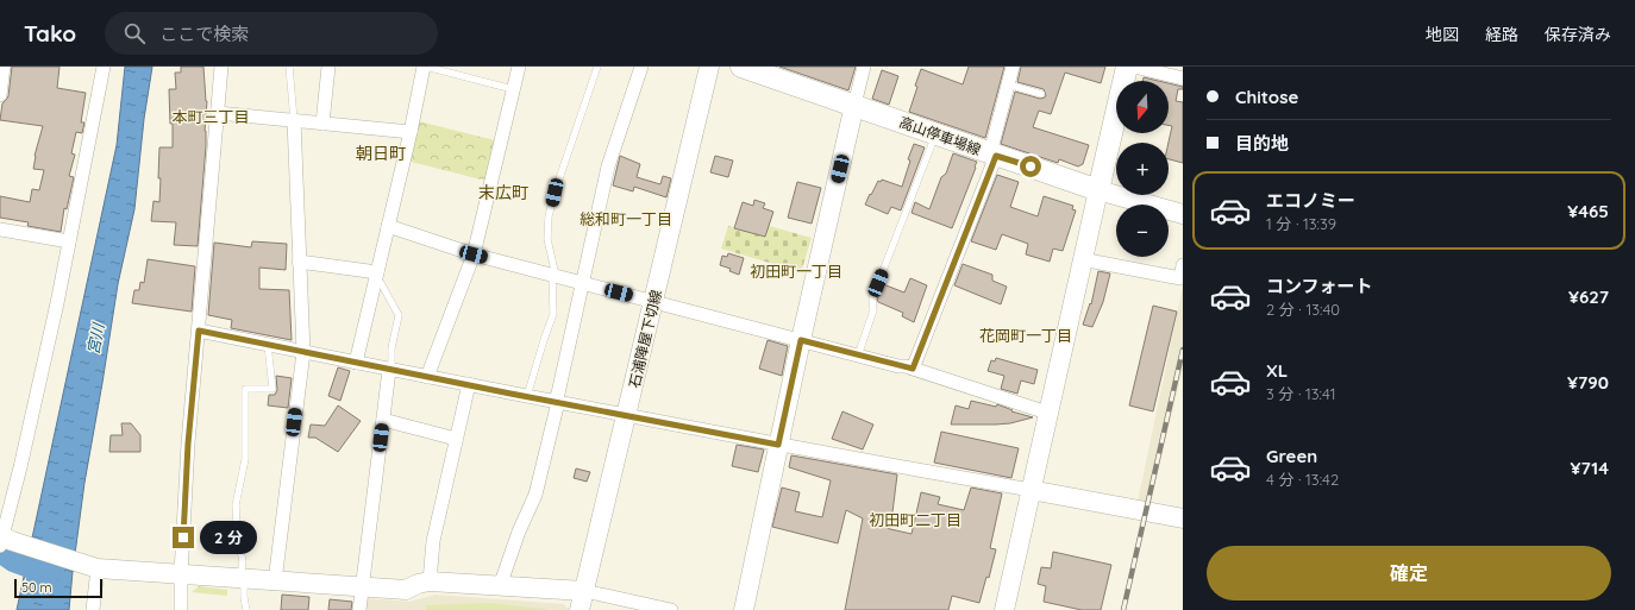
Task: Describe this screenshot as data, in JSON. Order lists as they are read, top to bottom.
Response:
{
  "streets": {
    "main road": ["高山停車場線"],
    "street": ["石浦陣屋下切線"]
  },
  "districts": [
    "本町三丁目",
    "朝日町",
    "末広町",
    "総和町一丁目",
    "初田町一丁目",
    "花岡町一丁目",
    "初田町二丁目"
  ],
  "water": ["宮川"],
  "scale_bar": "50 m",
  "north": "bottom",
  "page": {
    "header": "Tako",
    "search": "ここで検索",
    "nav": ["地図", "経路", "保存済み"],
    "banner": ["Chitose", "目的地"],
    "map_buttons": ["+", "−"],
    "list": [
      {
        "name": "エコノミー",
        "note": "1 分 · 13:39",
        "value": "¥465"
      },
      {
        "name": "コンフォート",
        "note": "2 分 · 13:40",
        "value": "¥627"
      },
      {
        "name": "XL",
        "note": "3 分 · 13:41",
        "value": "¥790"
      },
      {
        "name": "Green",
        "note": "4 分 · 13:42",
        "value": "¥714"
      }
    ],
    "bubble": "2 分",
    "buttons": "確定",
    "scale": "50 m"
  }
}
